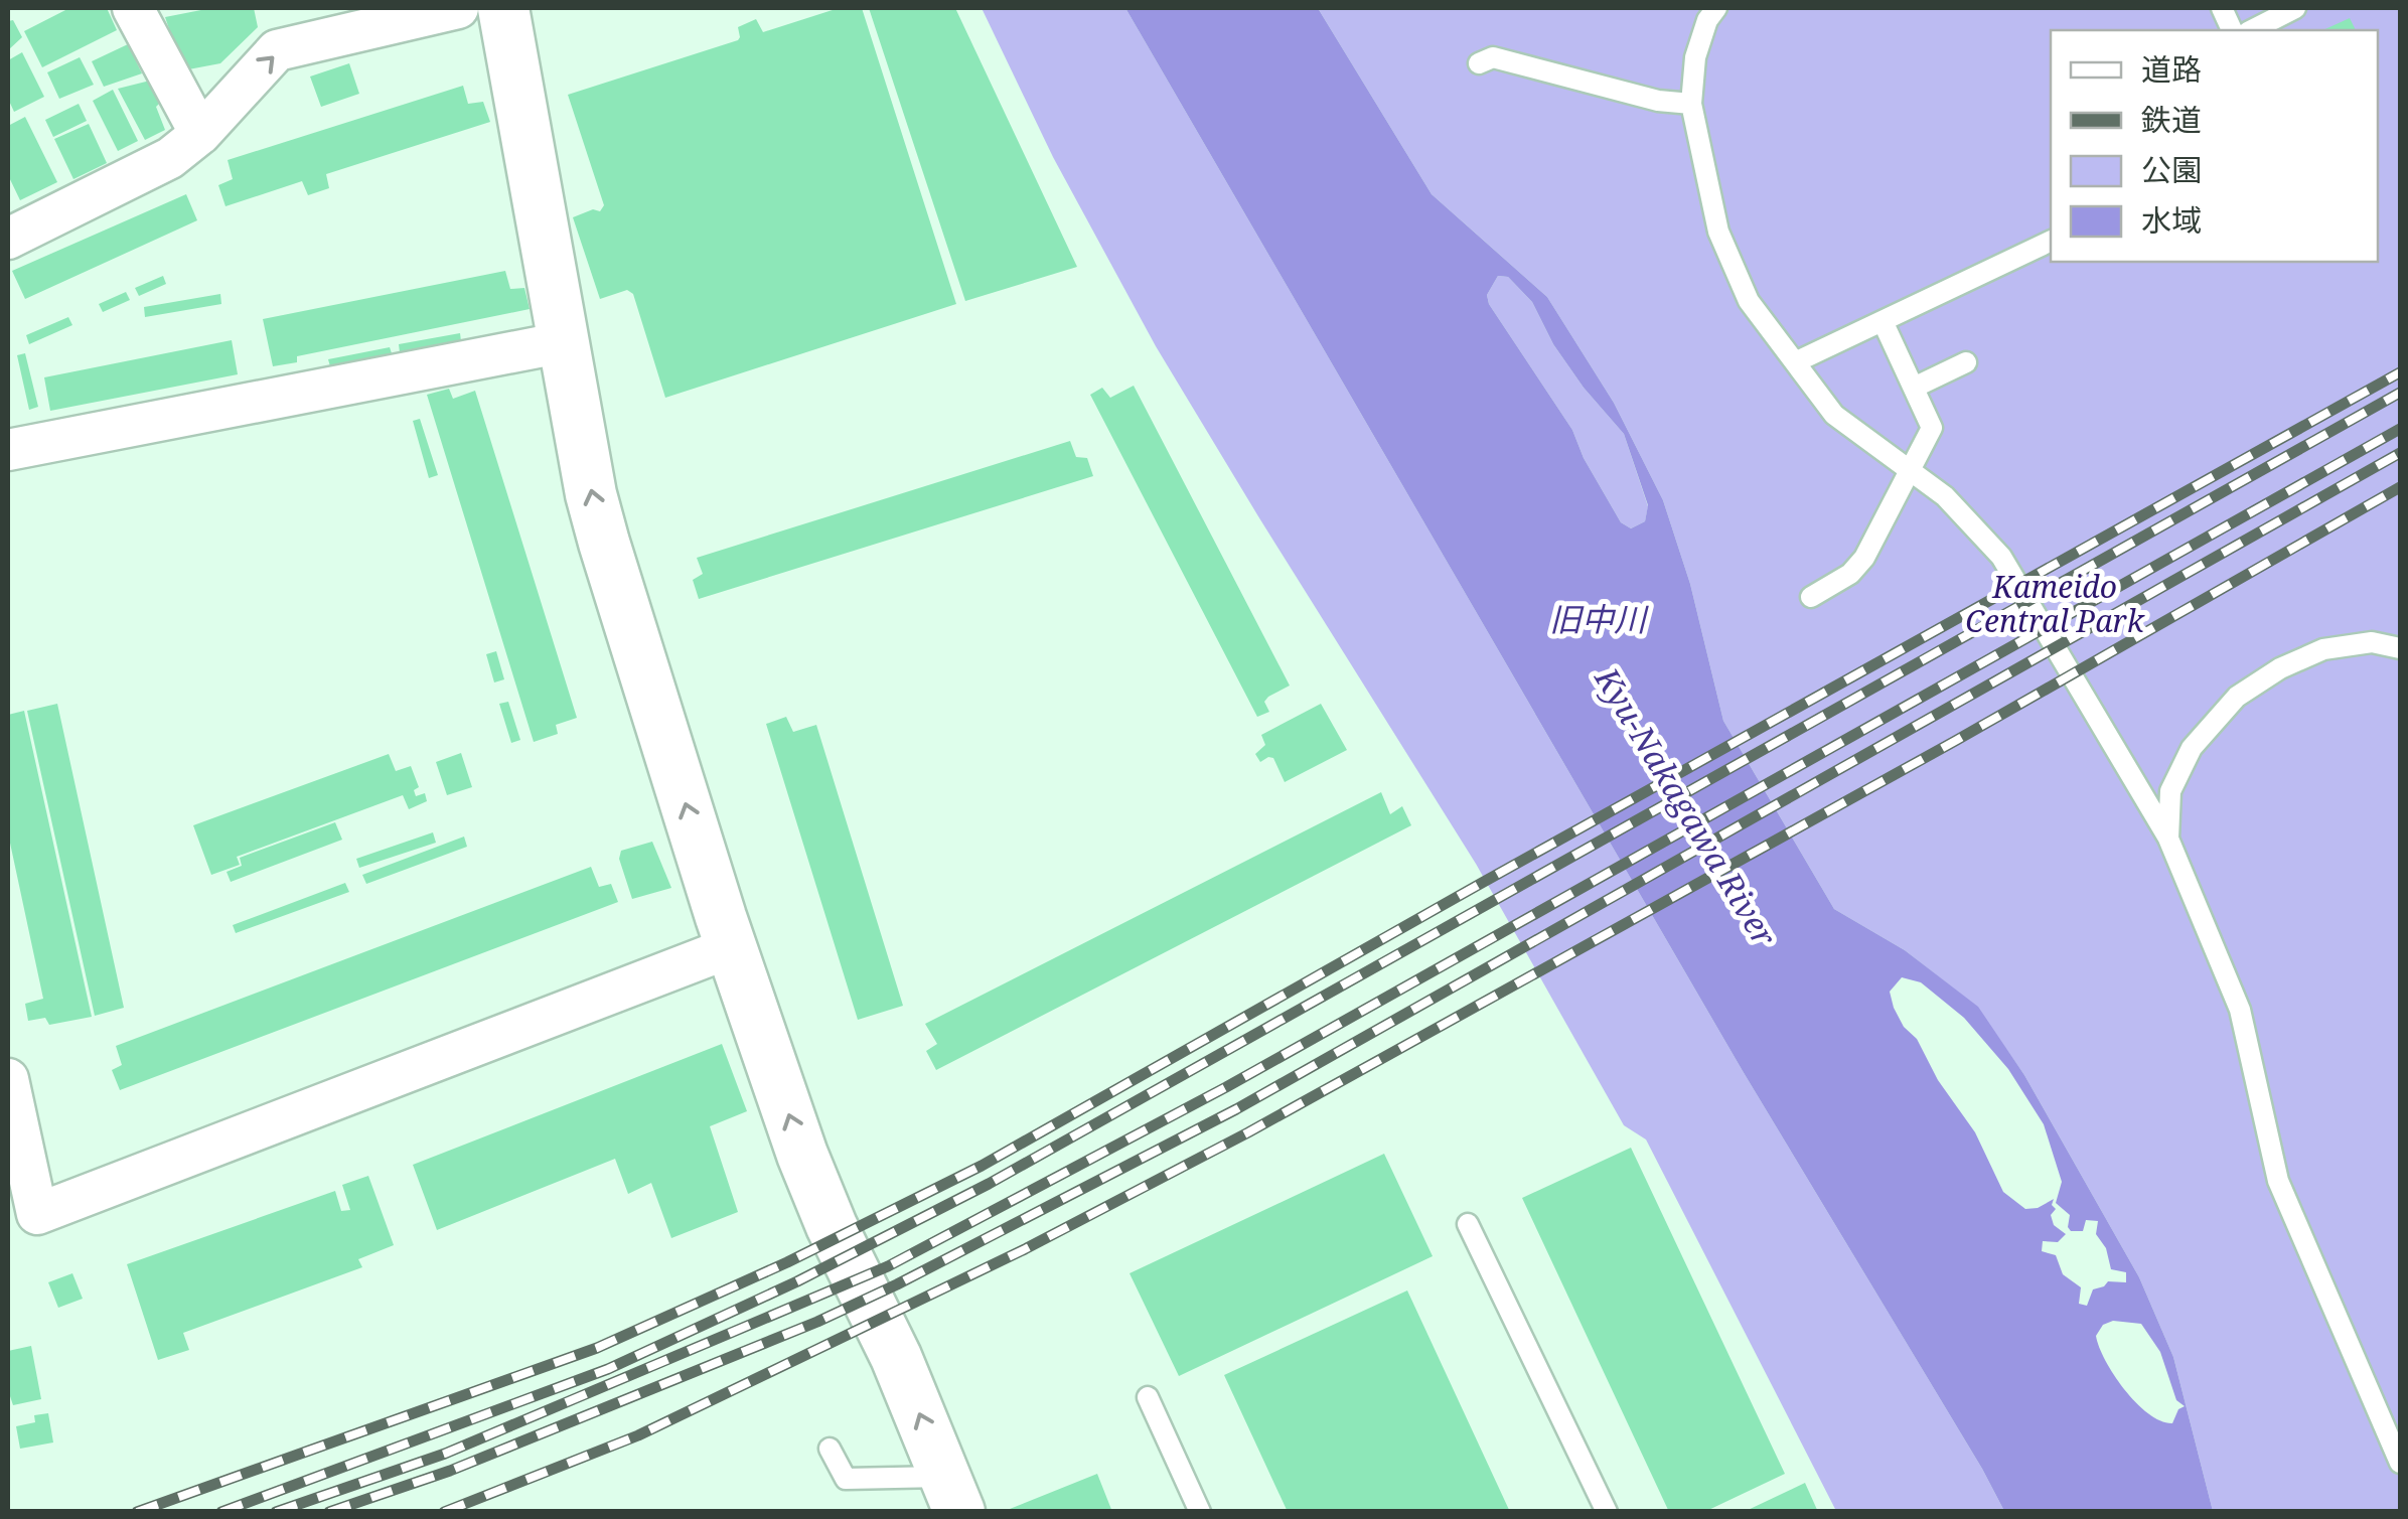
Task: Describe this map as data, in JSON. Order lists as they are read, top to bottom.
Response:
{
  "water": ["旧中川", "Kyu-Nakagawa River"],
  "parks": ["Kameido Central Park"],
  "legend": [
    "道路",
    "鉄道",
    "公園",
    "水域"
  ]
}
